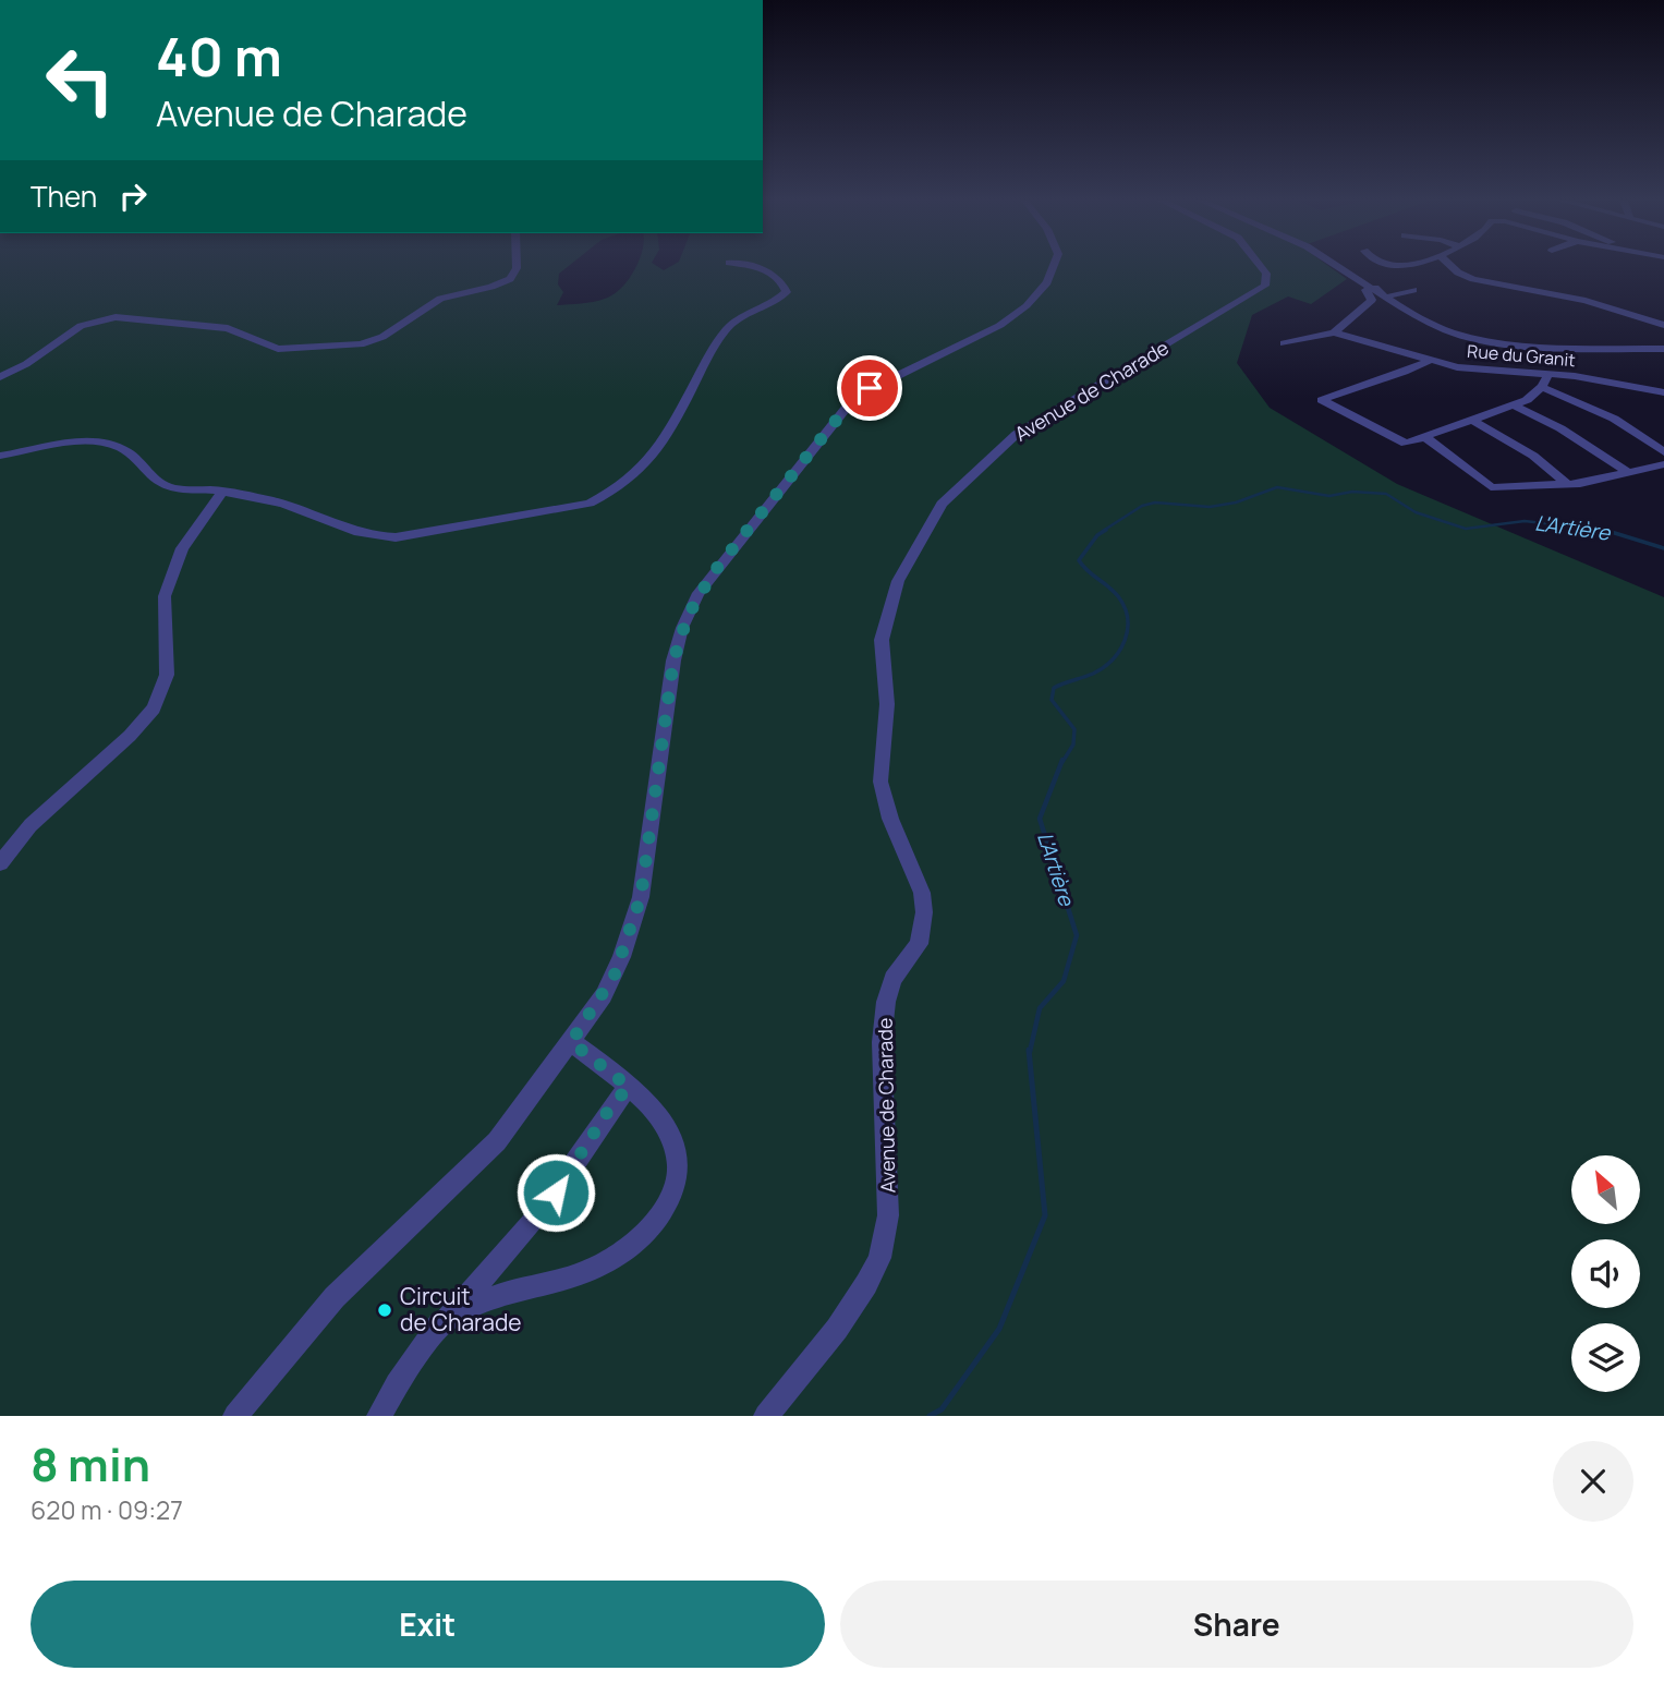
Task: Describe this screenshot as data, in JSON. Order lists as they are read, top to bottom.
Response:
{
  "streets": {
    "street": ["Rue du Granit", "Avenue de Charade"]
  },
  "water": ["L'Artière"],
  "places": ["Circuit de Charade"],
  "north": "top left",
  "page": {
    "turn": ["40 m", "Avenue de Charade"],
    "then": "Then",
    "heading": ["8 min", "620 m · 09:27"],
    "buttons": ["Exit", "Share"]
  }
}
